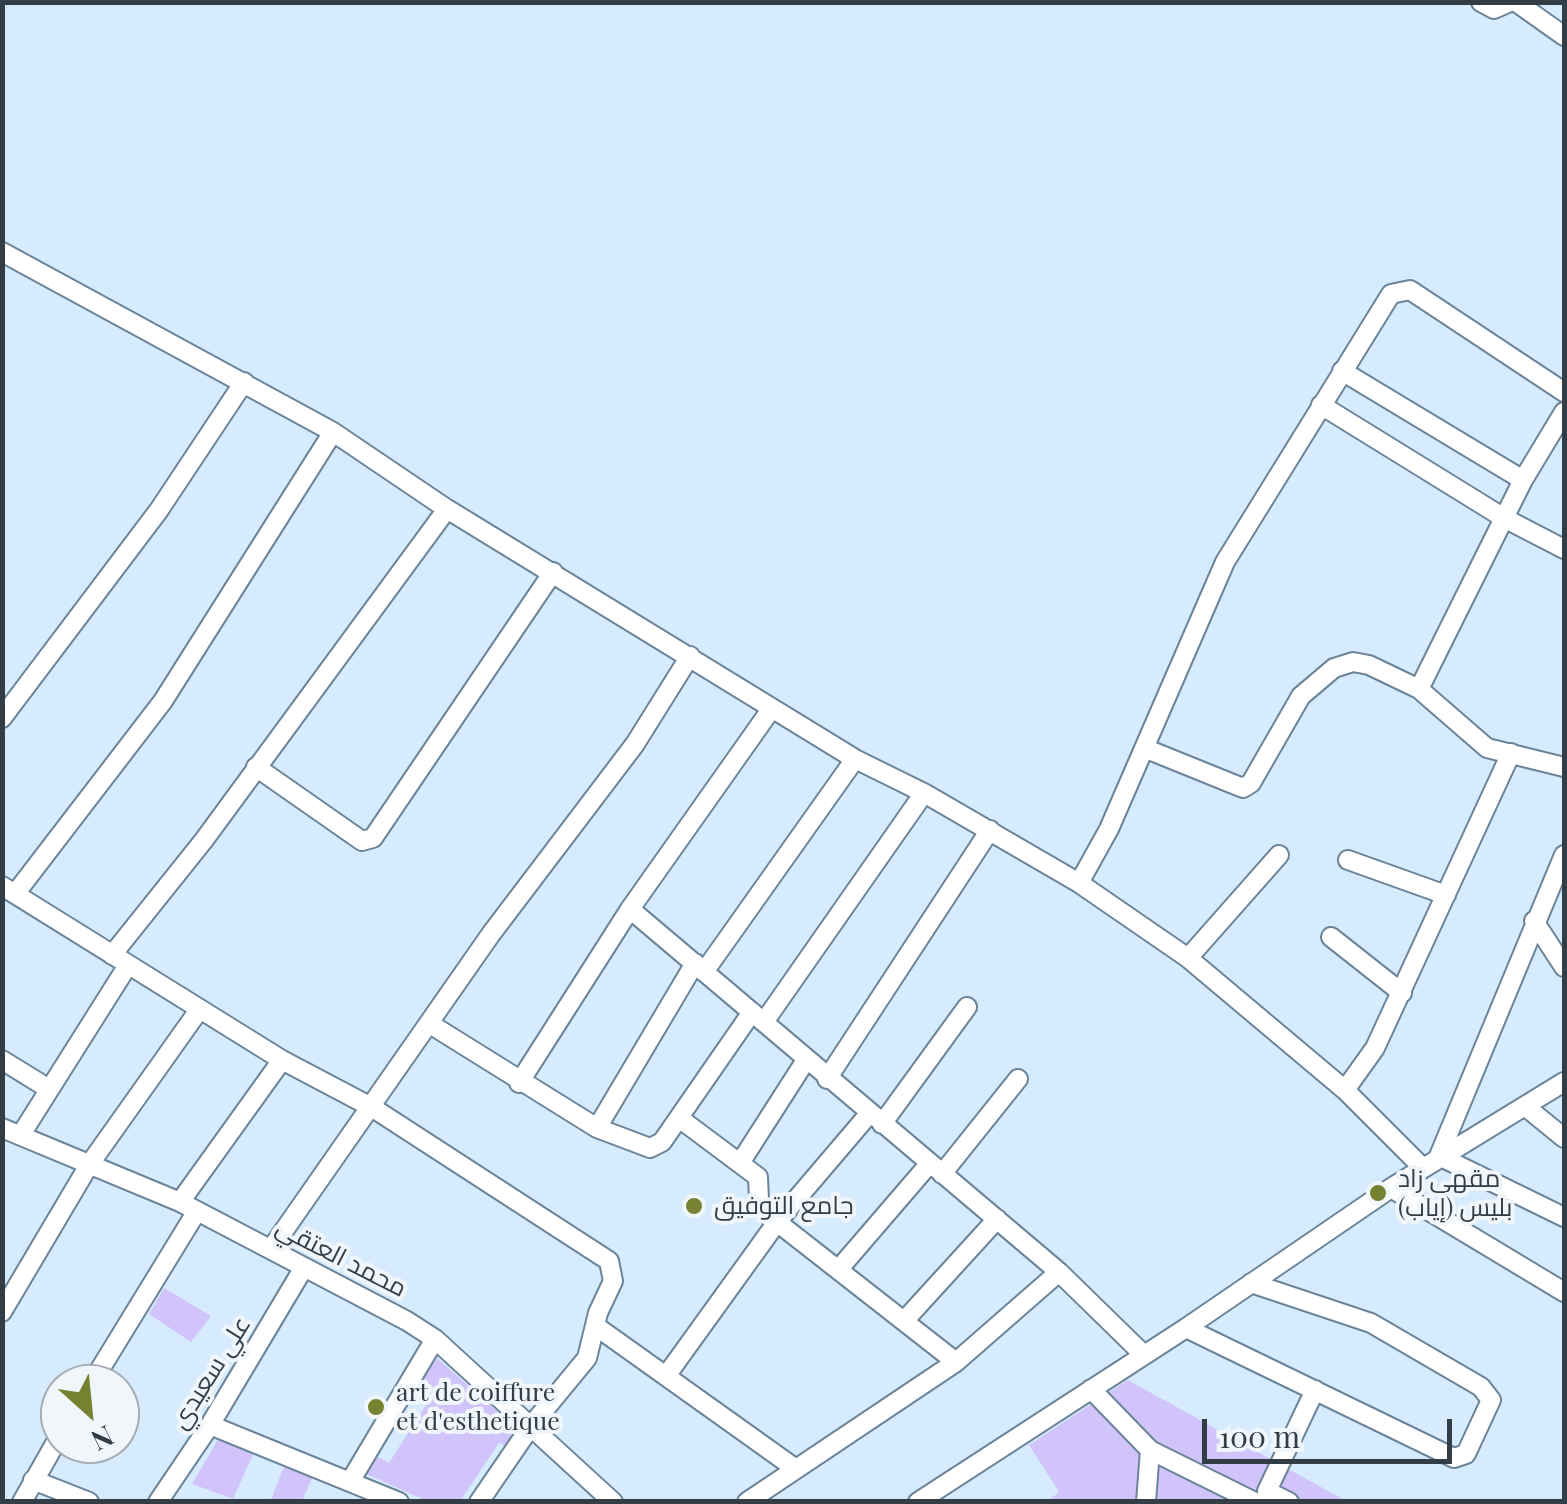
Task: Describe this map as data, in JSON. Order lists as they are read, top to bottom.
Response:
{
  "streets": {
    "street": ["محمد العتقي", "علي سعيدي"]
  },
  "crossings": [
    ["محمد العتقي", "علي سعيدي"]
  ],
  "places": ["مقهى زاد بليس (إياب)", "جامع التوفيق", "art de coiffure et d'esthetique"],
  "scale_bar": "100 m",
  "north": "bottom right"
}
